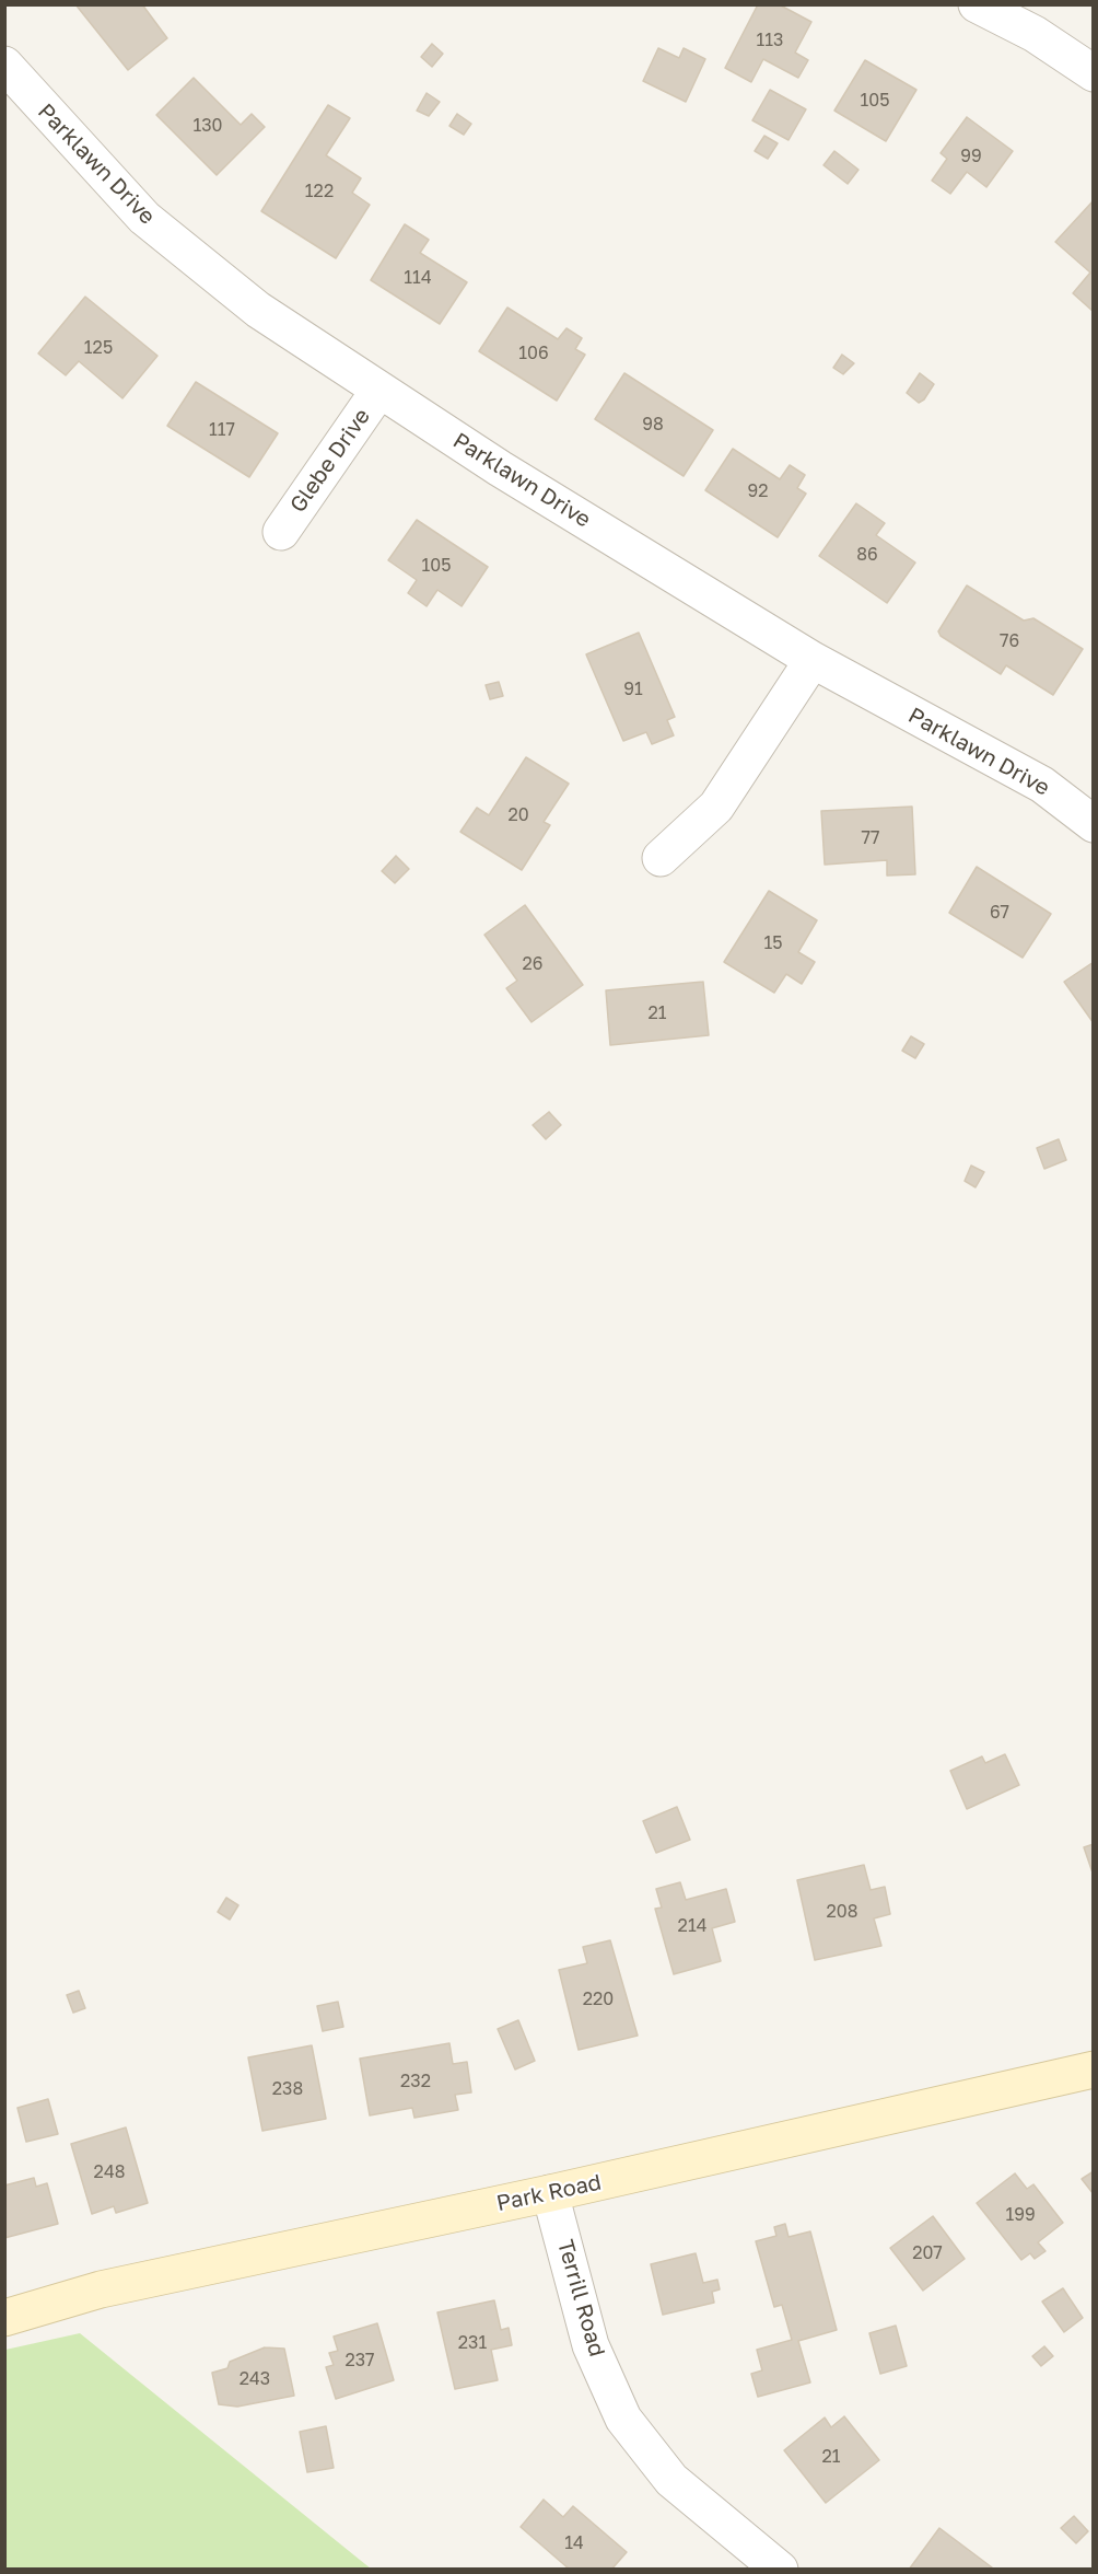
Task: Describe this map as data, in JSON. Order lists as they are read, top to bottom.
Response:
{
  "streets": {
    "main road": ["Park Road"],
    "street": ["Parklawn Drive", "Glebe Drive", "Terrill Road"]
  },
  "crossings": [
    ["Parklawn Drive", "Glebe Drive"],
    ["Park Road", "Terrill Road"]
  ],
  "house_numbers": [
    "113",
    "105",
    "130",
    "99",
    "122",
    "114",
    "125",
    "106",
    "98",
    "117",
    "92",
    "86",
    "105",
    "76",
    "91",
    "20",
    "77",
    "67",
    "15",
    "26",
    "21",
    "208",
    "214",
    "220",
    "232",
    "238",
    "248",
    "199",
    "207",
    "231",
    "237",
    "243",
    "21",
    "14"
  ]
}
